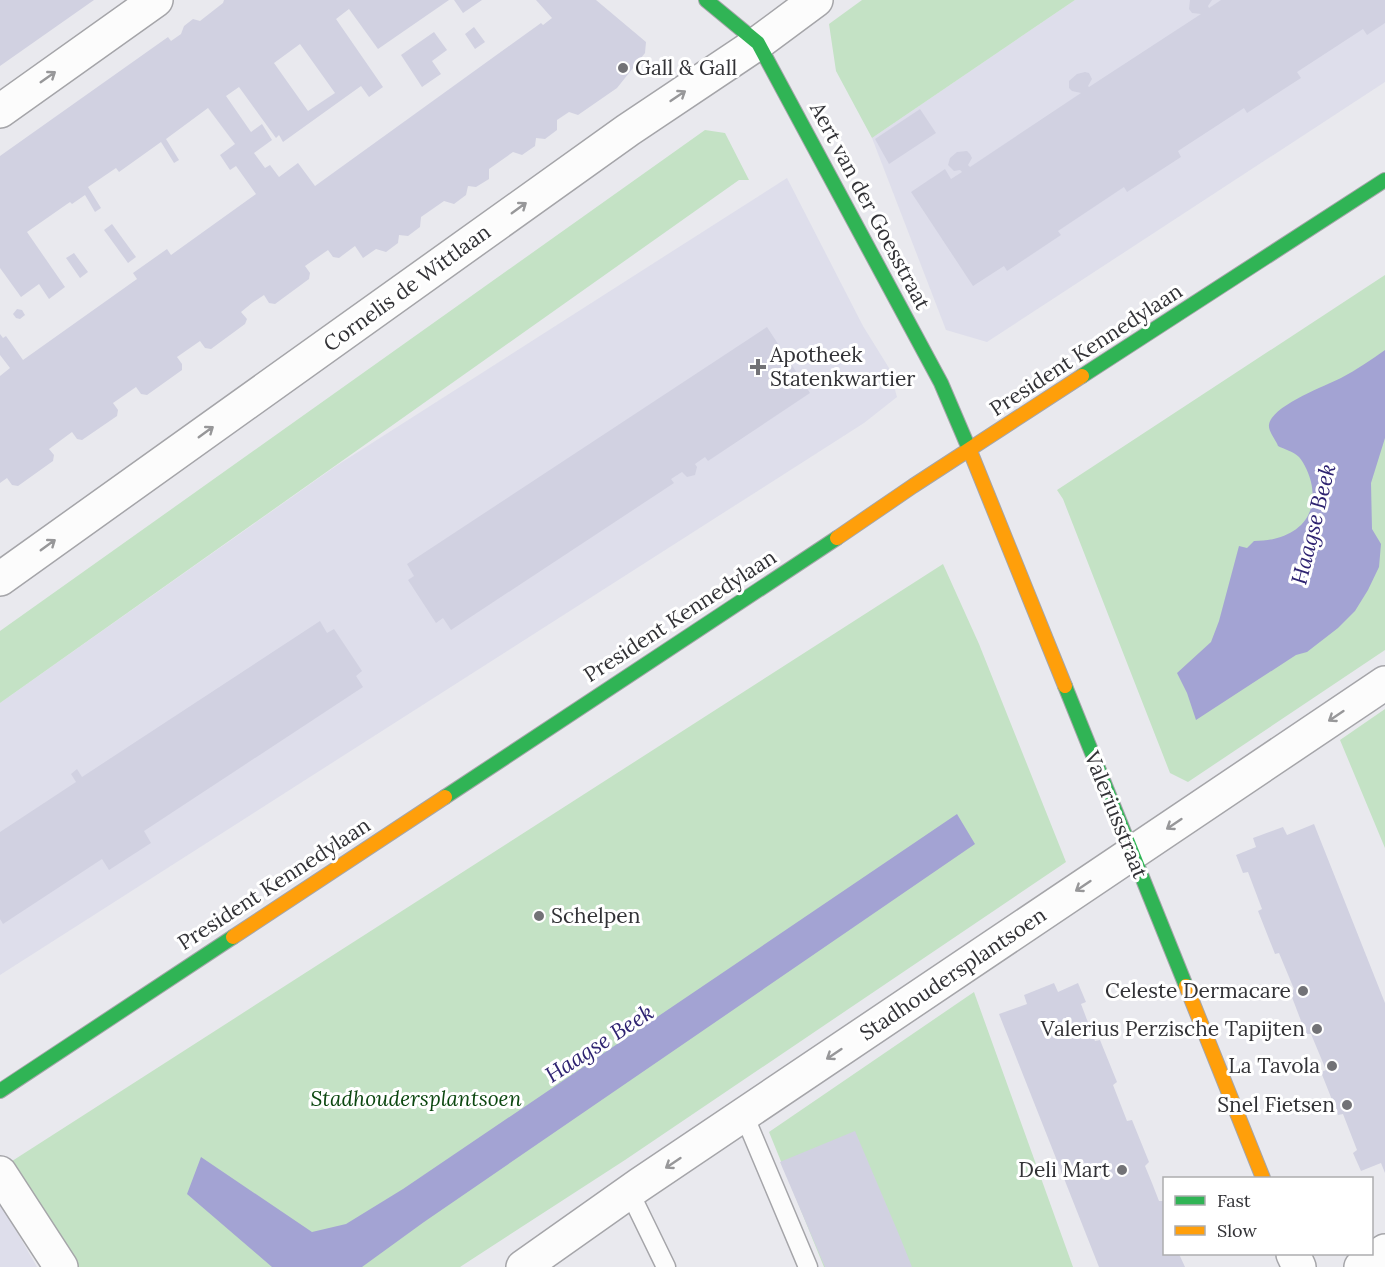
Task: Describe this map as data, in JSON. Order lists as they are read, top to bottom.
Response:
{
  "streets": {
    "main road": ["Aert van der Goesstraat", "President Kennedylaan", "Valeriusstraat"],
    "street": ["Cornelis de Wittlaan", "Stadhoudersplantsoen"]
  },
  "crossings": [
    ["Aert van der Goesstraat", "Cornelis de Wittlaan"],
    ["Aert van der Goesstraat", "President Kennedylaan"],
    ["Aert van der Goesstraat", "Valeriusstraat"],
    ["President Kennedylaan", "Valeriusstraat"],
    ["Valeriusstraat", "Stadhoudersplantsoen"]
  ],
  "one_way": ["Cornelis de Wittlaan", "Stadhoudersplantsoen"],
  "water": ["Haagse Beek"],
  "parks": ["Stadhoudersplantsoen"],
  "places": {
    "other": [
      "Gall & Gall",
      "Schelpen",
      "Celeste Dermacare",
      "Valerius Perzische Tapijten",
      "La Tavola",
      "Snel Fietsen",
      "Deli Mart"
    ],
    "health": ["Apotheek Statenkwartier"]
  },
  "legend": ["Fast", "Slow"]
}
